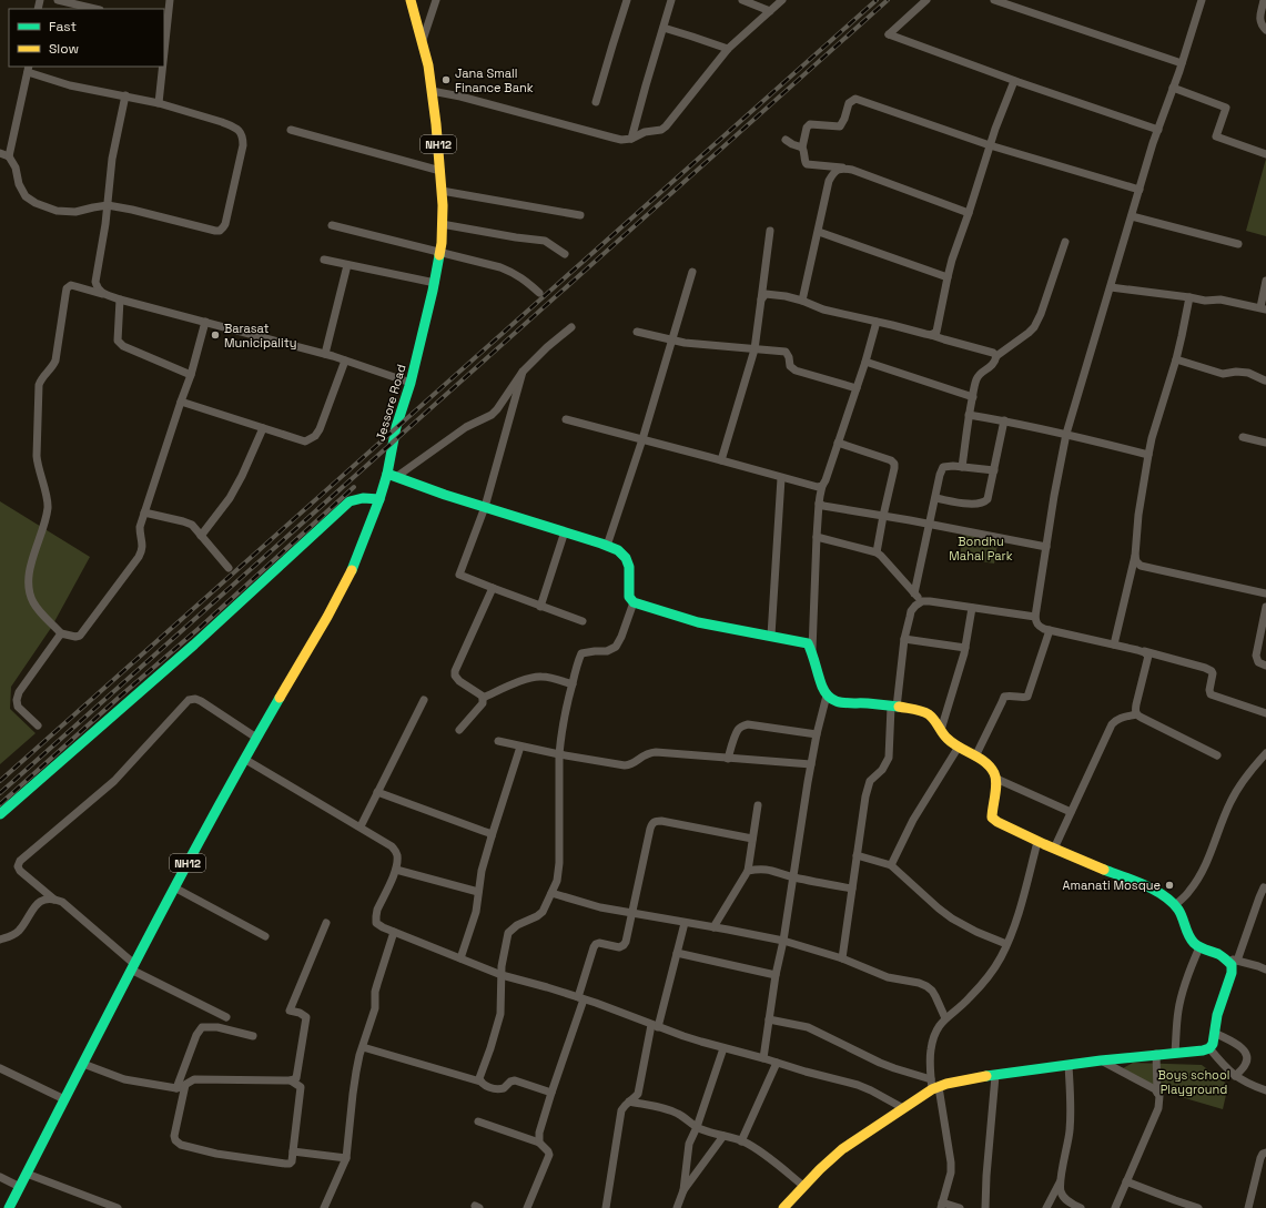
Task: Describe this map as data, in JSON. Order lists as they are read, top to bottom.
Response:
{
  "streets": {
    "main road": ["NH12", "Jessore Road"]
  },
  "crossings": [
    ["NH12", "Jessore Road"]
  ],
  "parks": ["Bondhu Mahal Park", "Boys school Playground"],
  "places": ["Jana Small Finance Bank", "Barasat Municipality", "Amanati Mosque"],
  "legend": ["Fast", "Slow"]
}
